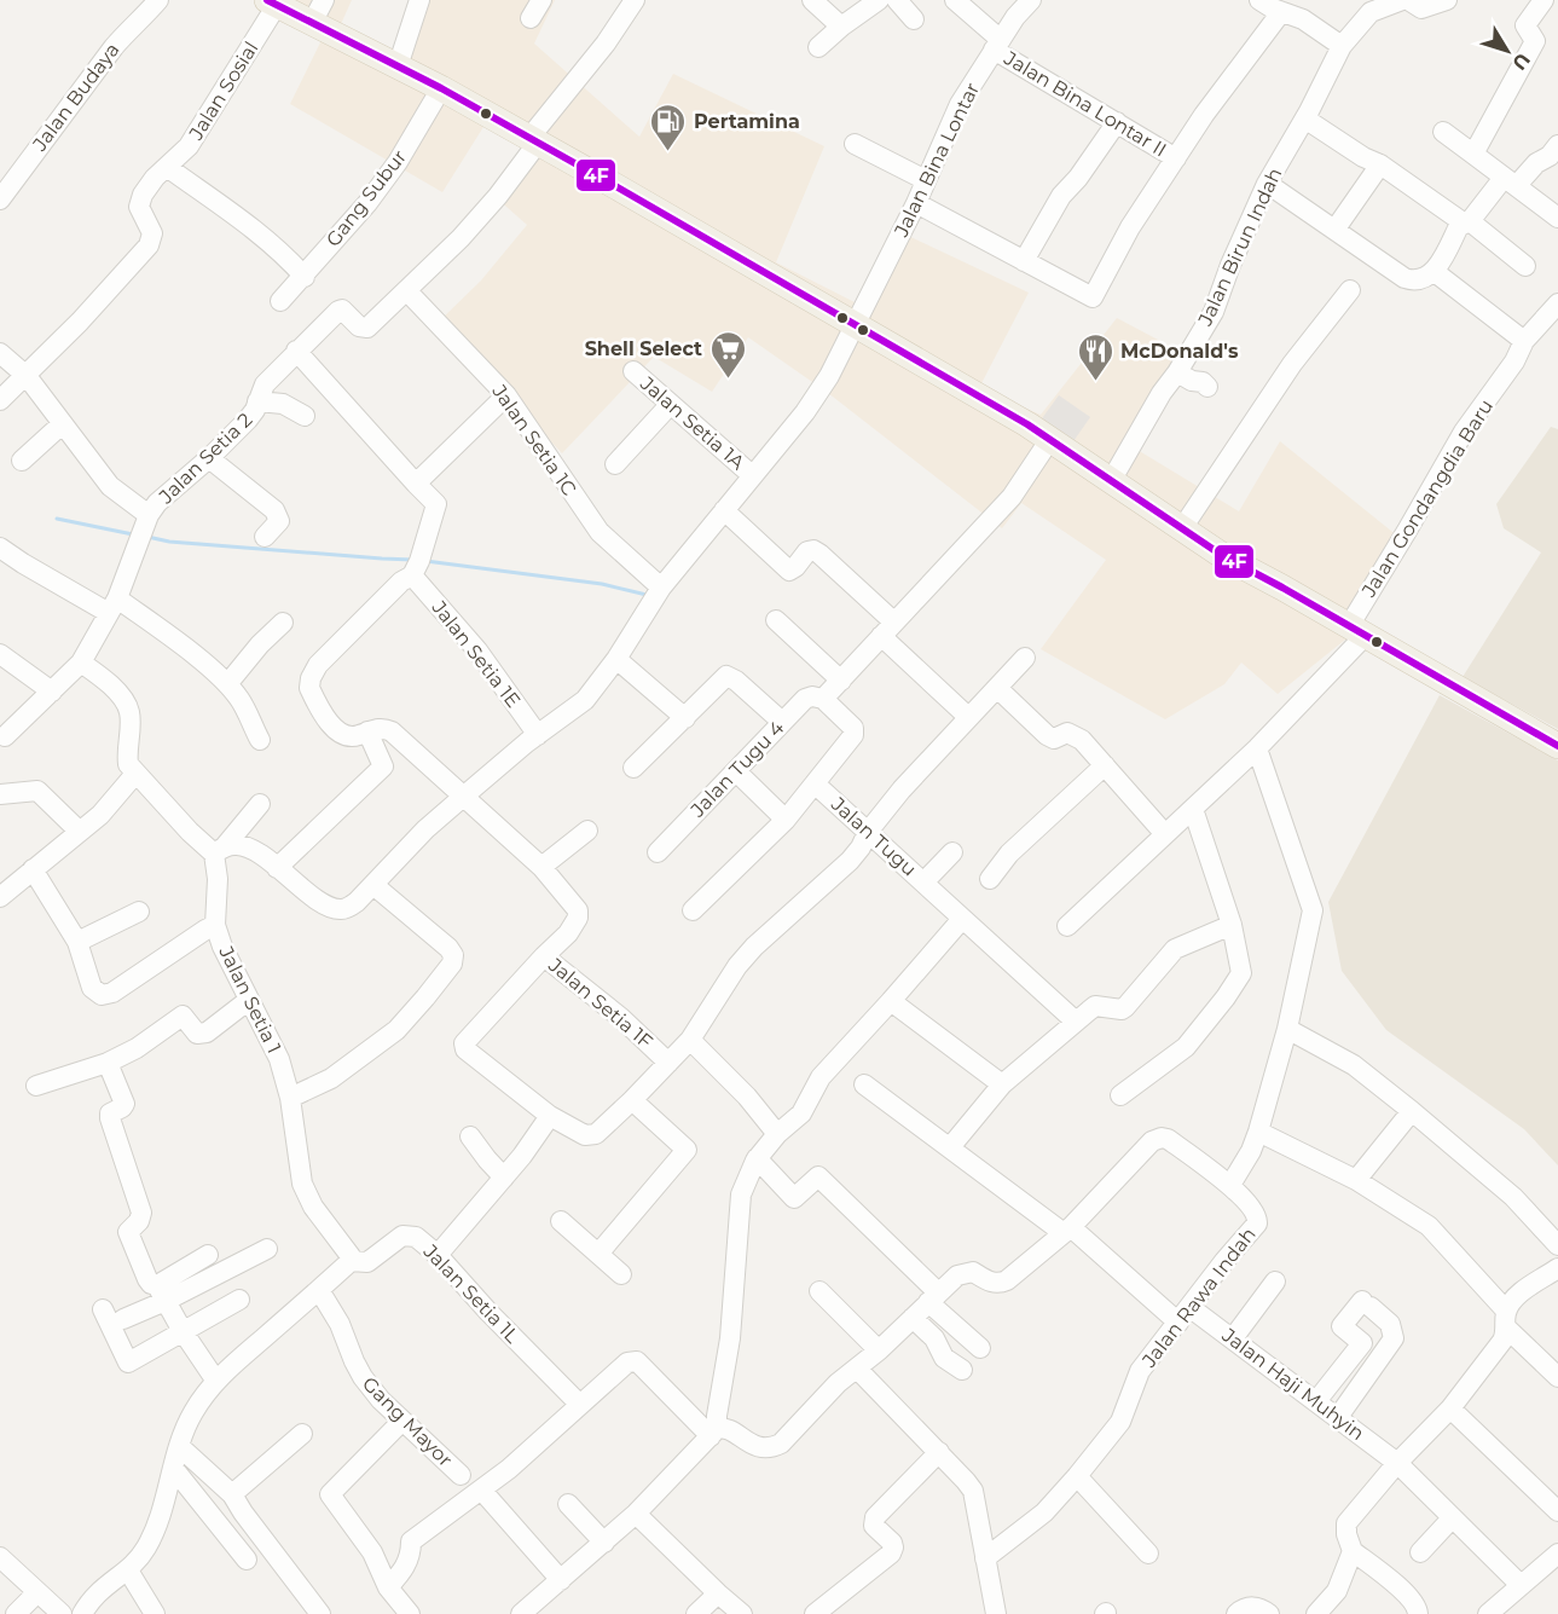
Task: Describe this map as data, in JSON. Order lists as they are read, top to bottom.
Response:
{
  "streets": {
    "street": [
      "Jalan Sosial",
      "Jalan Budaya",
      "Jalan Bina Lontar II",
      "Jalan Bina Lontar",
      "Gang Subur",
      "Jalan Birun Indah",
      "Jalan Setia 1A",
      "Jalan Setia 1C",
      "Jalan Setia 2",
      "Jalan Gondangdia Baru",
      "Jalan Setia 1E",
      "Jalan Tugu 4",
      "Jalan Tugu",
      "Jalan Setia 1",
      "Jalan Setia 1F",
      "Jalan Setia 1L",
      "Jalan Rawa Indah",
      "Jalan Haji Muhyin",
      "Gang Mayor"
    ]
  },
  "crossings": [
    ["Jalan Bina Lontar II", "Jalan Bina Lontar"],
    ["Jalan Setia 1C", "Jalan Setia 2"],
    ["Jalan Setia 1E", "Jalan Setia 1F"],
    ["Jalan Tugu 4", "Jalan Tugu"],
    ["Jalan Tugu", "Jalan Setia 1F"],
    ["Jalan Setia 1", "Jalan Setia 1L"],
    ["Jalan Rawa Indah", "Jalan Haji Muhyin"]
  ],
  "places": {
    "fuel station": ["Pertamina"],
    "supermarket": ["Shell Select"],
    "restaurant": ["McDonald's"]
  },
  "lines": ["transit line 4F"],
  "north": "bottom right"
}
